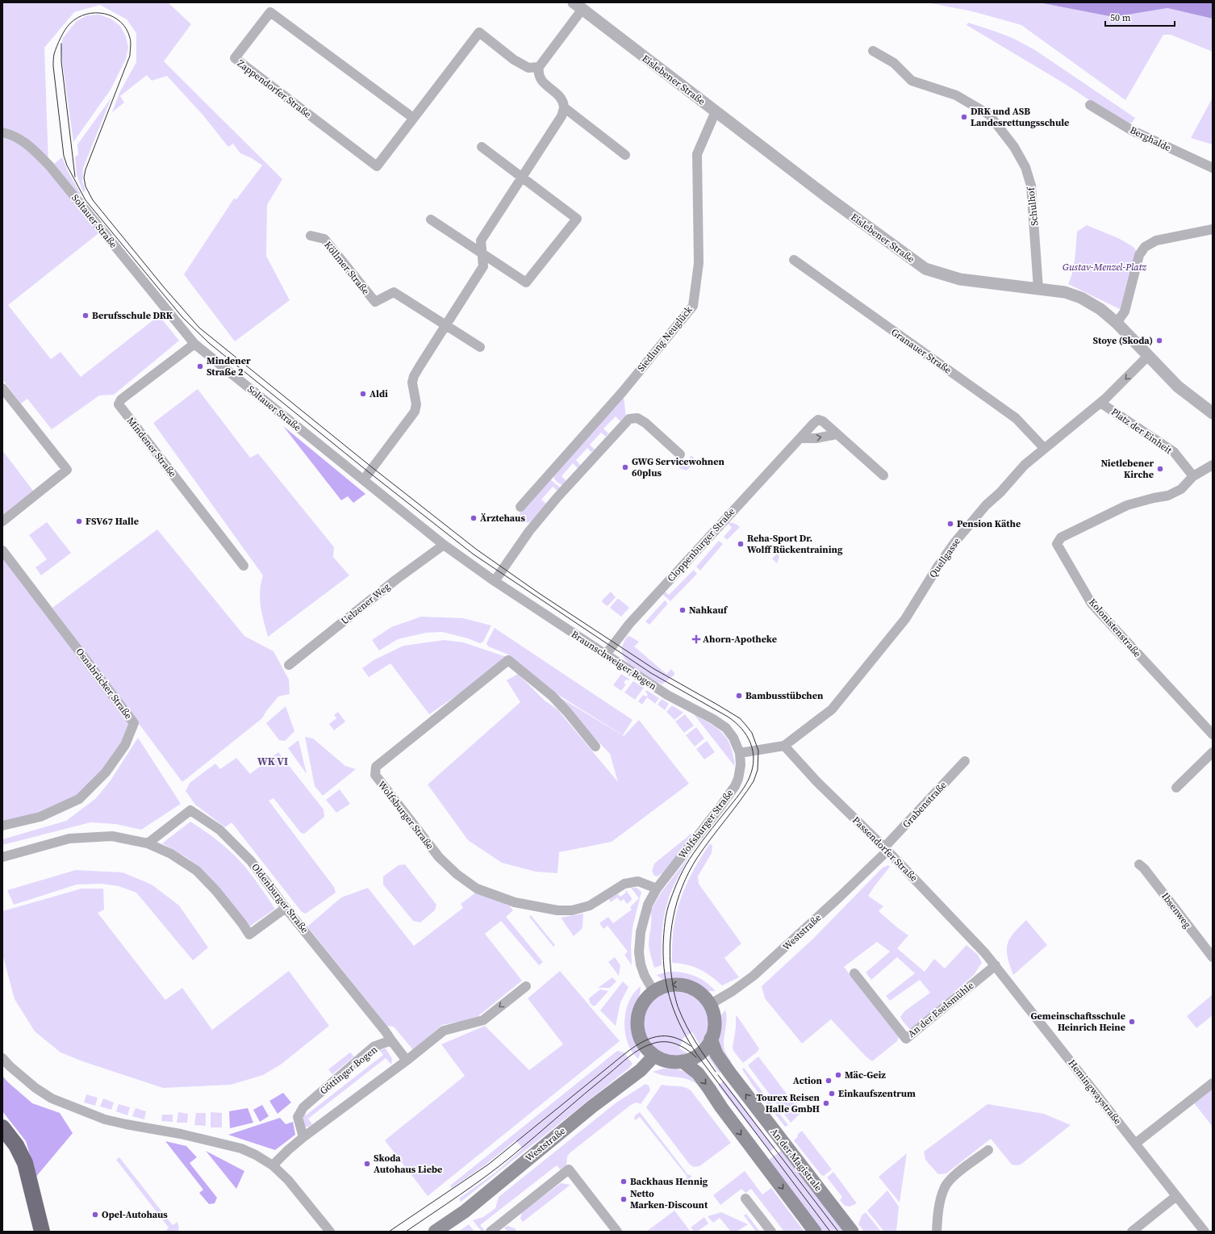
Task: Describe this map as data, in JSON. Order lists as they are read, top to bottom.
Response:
{
  "streets": {
    "main road": ["Weststraße", "An der Magistrale"],
    "street": [
      "Eislebener Straße",
      "Zappendorfer Straße",
      "Berghalde",
      "Schulhof",
      "Soltauer Straße",
      "Köllmer Straße",
      "Siedlung Neuglück",
      "Granauer Straße",
      "Platz der Einheit",
      "Mindener Straße",
      "Cloppenburger Straße",
      "Quellgasse",
      "Uelzener Weg",
      "Kolonistenstraße",
      "Braunschweiger Bogen",
      "Osnabrücker Straße",
      "Grabenstraße",
      "Wolfsburger Straße",
      "Passendorfer Straße",
      "Oldenburger Straße",
      "Ibsenweg",
      "An der Eselsmühle",
      "Göttinger Bogen",
      "Hemingwaystraße"
    ]
  },
  "crossings": [
    ["Eislebener Straße", "Schulhof"],
    ["Eislebener Straße", "Siedlung Neuglück"],
    ["Eislebener Straße", "Quellgasse"],
    ["Soltauer Straße", "Mindener Straße"],
    ["Soltauer Straße", "Uelzener Weg"],
    ["Soltauer Straße", "Braunschweiger Bogen"],
    ["Granauer Straße", "Quellgasse"],
    ["Platz der Einheit", "Quellgasse"],
    ["Platz der Einheit", "Kolonistenstraße"],
    ["Cloppenburger Straße", "Braunschweiger Bogen"],
    ["Quellgasse", "Passendorfer Straße"],
    ["Uelzener Weg", "Braunschweiger Bogen"],
    ["Braunschweiger Bogen", "Wolfsburger Straße"],
    ["Grabenstraße", "Passendorfer Straße"],
    ["Grabenstraße", "Weststraße"],
    ["Wolfsburger Straße", "Weststraße"],
    ["Wolfsburger Straße", "An der Magistrale"],
    ["Passendorfer Straße", "Weststraße"],
    ["Passendorfer Straße", "Hemingwaystraße"],
    ["Oldenburger Straße", "Göttinger Bogen"],
    ["Weststraße", "An der Magistrale"],
    ["An der Eselsmühle", "Hemingwaystraße"]
  ],
  "districts": ["WK VI"],
  "parks": ["Gustav-Menzel-Platz"],
  "places": {
    "other": [
      "DRK und ASB Landesrettungsschule",
      "Berufsschule DRK",
      "Stoye (Skoda)",
      "Mindener Straße 2",
      "Aldi",
      "GWG Servicewohnen 60plus",
      "Nietlebener Kirche",
      "Ärztehaus",
      "FSV67 Halle",
      "Pension Käthe",
      "Reha-Sport Dr. Wolff Rückentraining",
      "Nahkauf",
      "Bambusstübchen",
      "Gemeinschaftsschule Heinrich Heine",
      "Mäc-Geiz",
      "Action",
      "Einkaufszentrum",
      "Tourex Reisen Halle GmbH",
      "Skoda Autohaus Liebe",
      "Backhaus Hennig",
      "Netto Marken-Discount",
      "Opel-Autohaus"
    ],
    "health": ["Ahorn-Apotheke"]
  },
  "scale_bar": "50 m"
}
